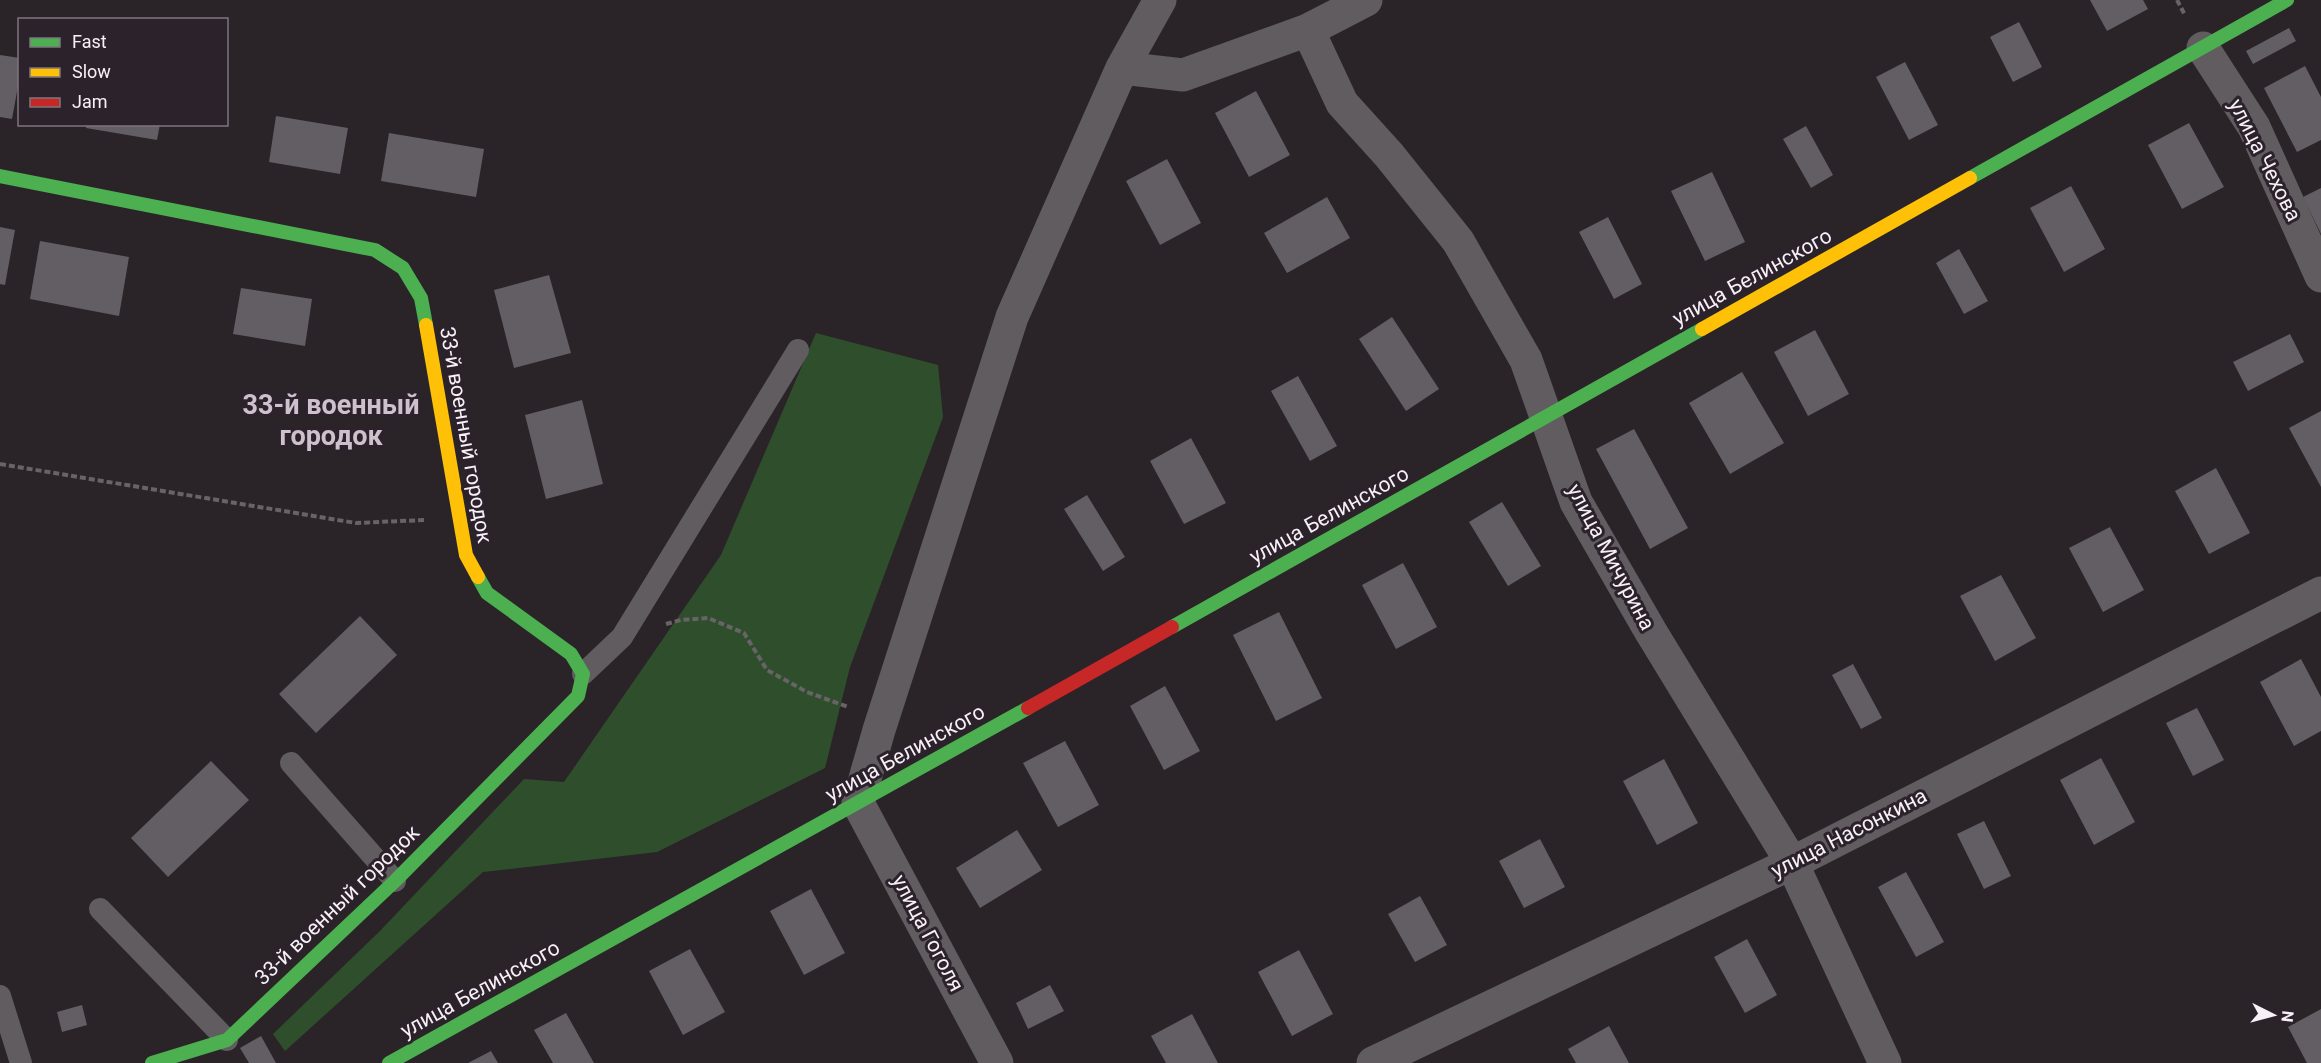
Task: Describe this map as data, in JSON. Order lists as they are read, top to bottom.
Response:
{
  "streets": {
    "street": [
      "улица Чехова",
      "улица Белинского",
      "33-й военный городок",
      "улица Мичурина",
      "улица Насонкина",
      "улица Гоголя"
    ]
  },
  "crossings": [
    ["улица Чехова", "улица Белинского"],
    ["улица Белинского", "улица Мичурина"],
    ["улица Белинского", "улица Гоголя"],
    ["улица Мичурина", "улица Насонкина"]
  ],
  "districts": ["33-й военный городок"],
  "legend": ["Fast", "Slow", "Jam"],
  "north": "right"
}
